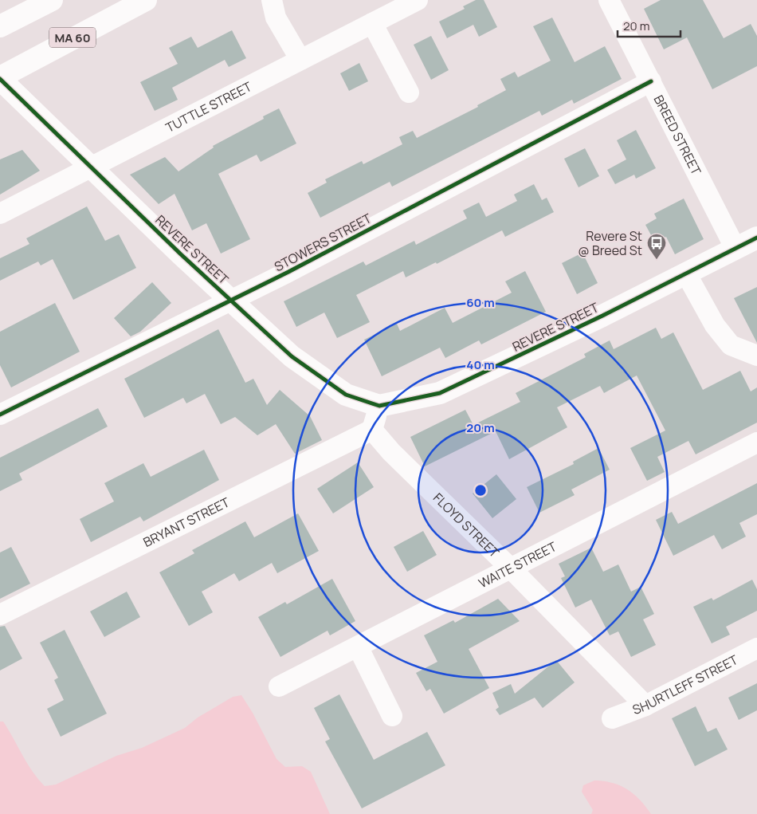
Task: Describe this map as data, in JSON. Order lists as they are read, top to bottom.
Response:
{
  "streets": {
    "main road": ["MA 60", "REVERE STREET"],
    "street": [
      "TUTTLE STREET",
      "BREED STREET",
      "STOWERS STREET",
      "BRYANT STREET",
      "FLOYD STREET",
      "WAITE STREET",
      "SHURTLEFF STREET"
    ]
  },
  "crossings": [
    ["MA 60", "REVERE STREET"],
    ["TUTTLE STREET", "REVERE STREET"],
    ["BREED STREET", "STOWERS STREET"],
    ["BREED STREET", "REVERE STREET"],
    ["STOWERS STREET", "REVERE STREET"],
    ["BRYANT STREET", "FLOYD STREET"],
    ["FLOYD STREET", "WAITE STREET"],
    ["FLOYD STREET", "SHURTLEFF STREET"]
  ],
  "places": {
    "bus stop": ["Revere St @ Breed St"]
  },
  "scale_bar": "20 m",
  "rings": ["60 m", "40 m", "20 m"]
}
